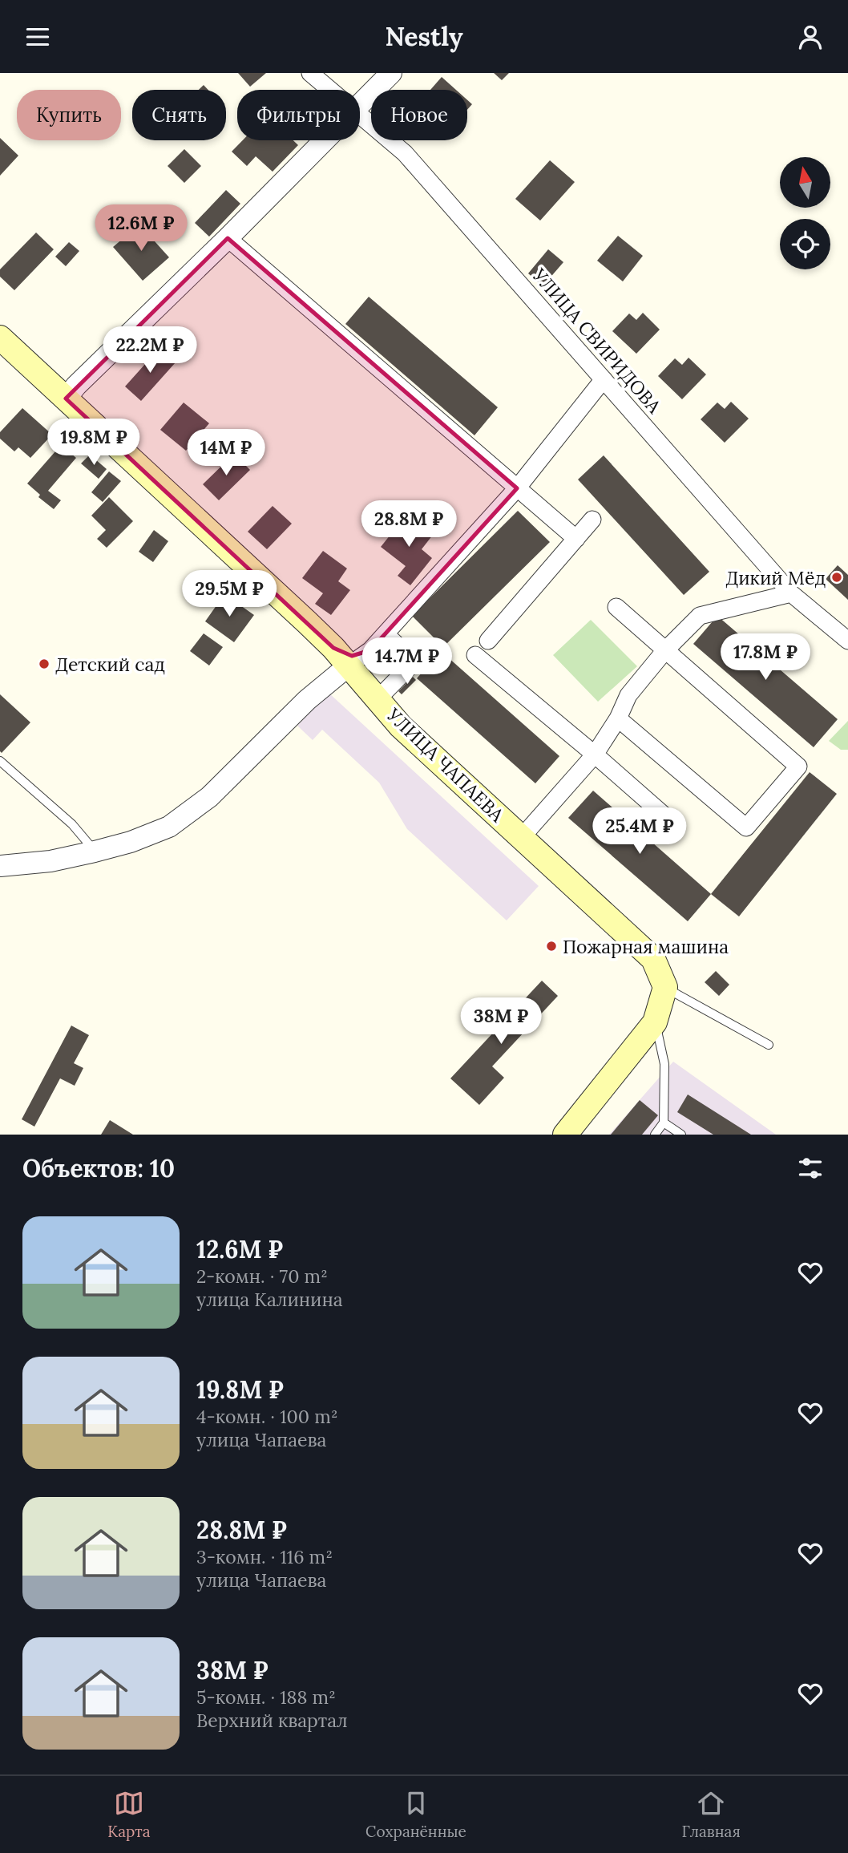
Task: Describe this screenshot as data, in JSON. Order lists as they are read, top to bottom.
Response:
{
  "streets": {
    "main road": ["УЛИЦА ЧАПАЕВА"],
    "street": ["УЛИЦА СВИРИДОВА"]
  },
  "places": ["Дикий Мёд", "Детский сад", "Пожарная машина"],
  "north": "top",
  "page": {
    "header": "Nestly",
    "chip": [
      "Купить",
      "Снять",
      "Фильтры",
      "Новое"
    ],
    "price": [
      "12.6M ₽",
      "22.2M ₽",
      "19.8M ₽",
      "14M ₽",
      "28.8M ₽",
      "29.5M ₽",
      "17.8M ₽",
      "14.7M ₽",
      "25.4M ₽",
      "38M ₽"
    ],
    "heading": "Объектов: 10",
    "list": [
      {
        "name": "12.6M ₽",
        "note": "2-комн. · 70 m² · улица Калинина"
      },
      {
        "name": "19.8M ₽",
        "note": "4-комн. · 100 m² · улица Чапаева"
      },
      {
        "name": "28.8M ₽",
        "note": "3-комн. · 116 m² · улица Чапаева"
      },
      {
        "name": "38M ₽",
        "note": "5-комн. · 188 m² · Верхний квартал"
      }
    ],
    "tabs": ["Карта", "Сохранённые", "Главная"]
  }
}
